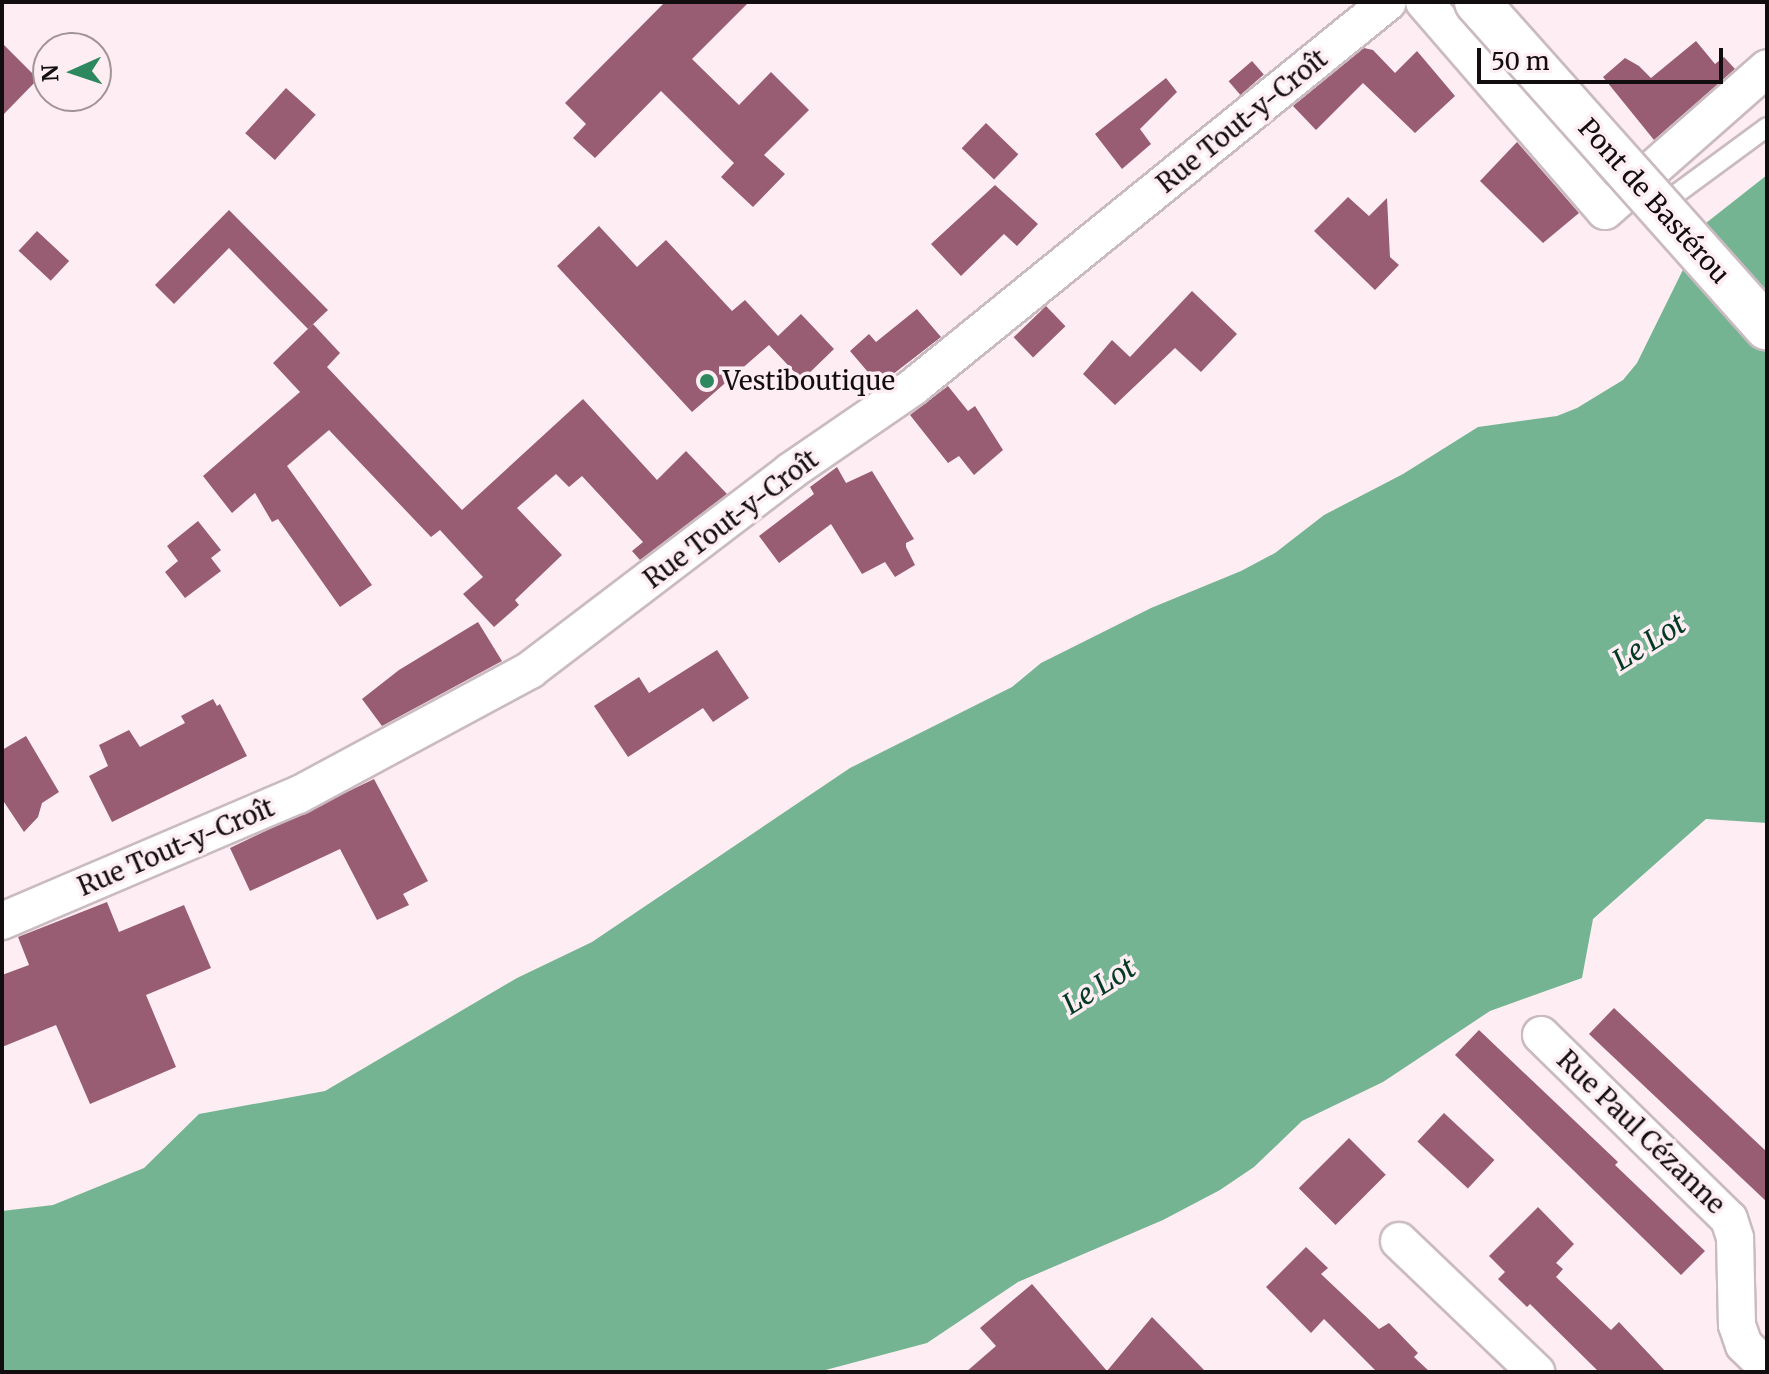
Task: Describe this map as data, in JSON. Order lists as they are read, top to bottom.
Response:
{
  "streets": {
    "main road": ["Pont de Bastérou"],
    "street": ["Rue Tout-y-Croît", "Rue Paul Cézanne"]
  },
  "water": ["Le Lot"],
  "places": ["Vestiboutique"],
  "scale_bar": "50 m",
  "north": "left"
}
